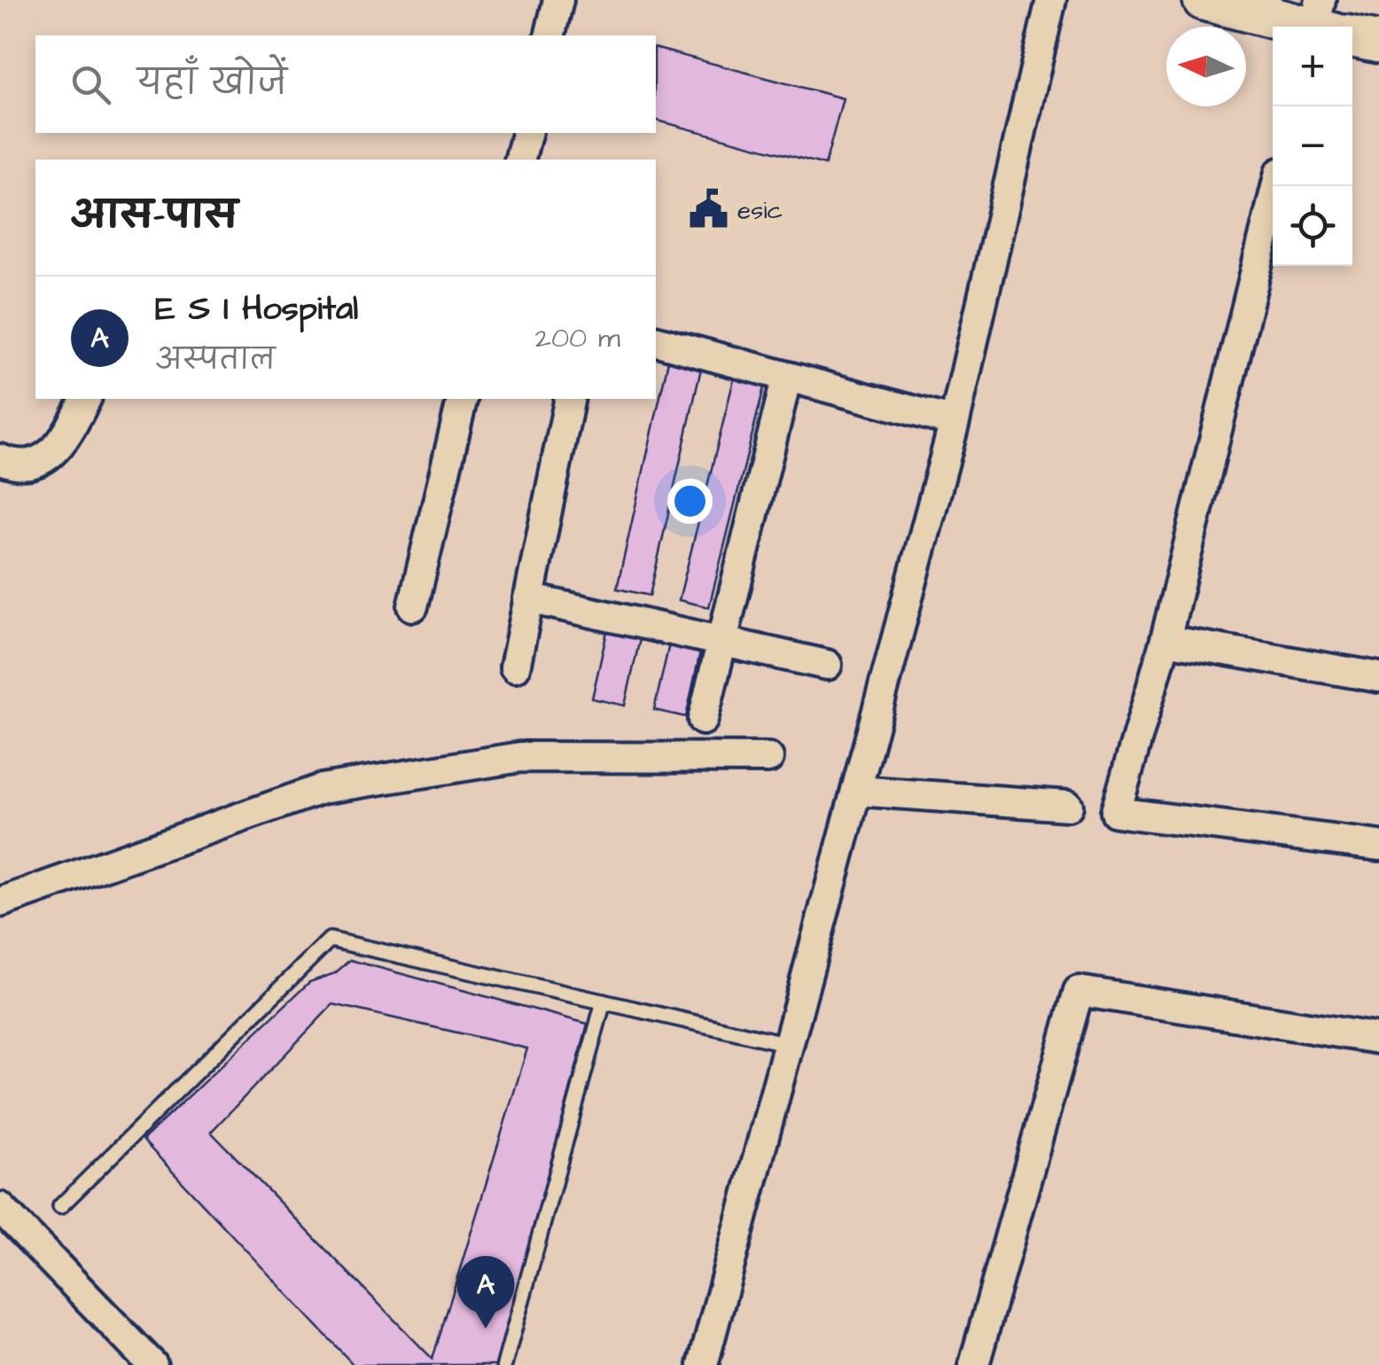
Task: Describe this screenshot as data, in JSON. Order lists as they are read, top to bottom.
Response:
{
  "places": {
    "public building": ["esic"]
  },
  "north": "left",
  "page": {
    "map_buttons": ["+", "−"],
    "search": "यहाँ खोजें",
    "heading": "आस-पास",
    "list": [
      {
        "mark": "A",
        "name": "E S I Hospital",
        "note": "अस्पताल",
        "value": "200 m"
      }
    ],
    "pins": "A"
  }
}
